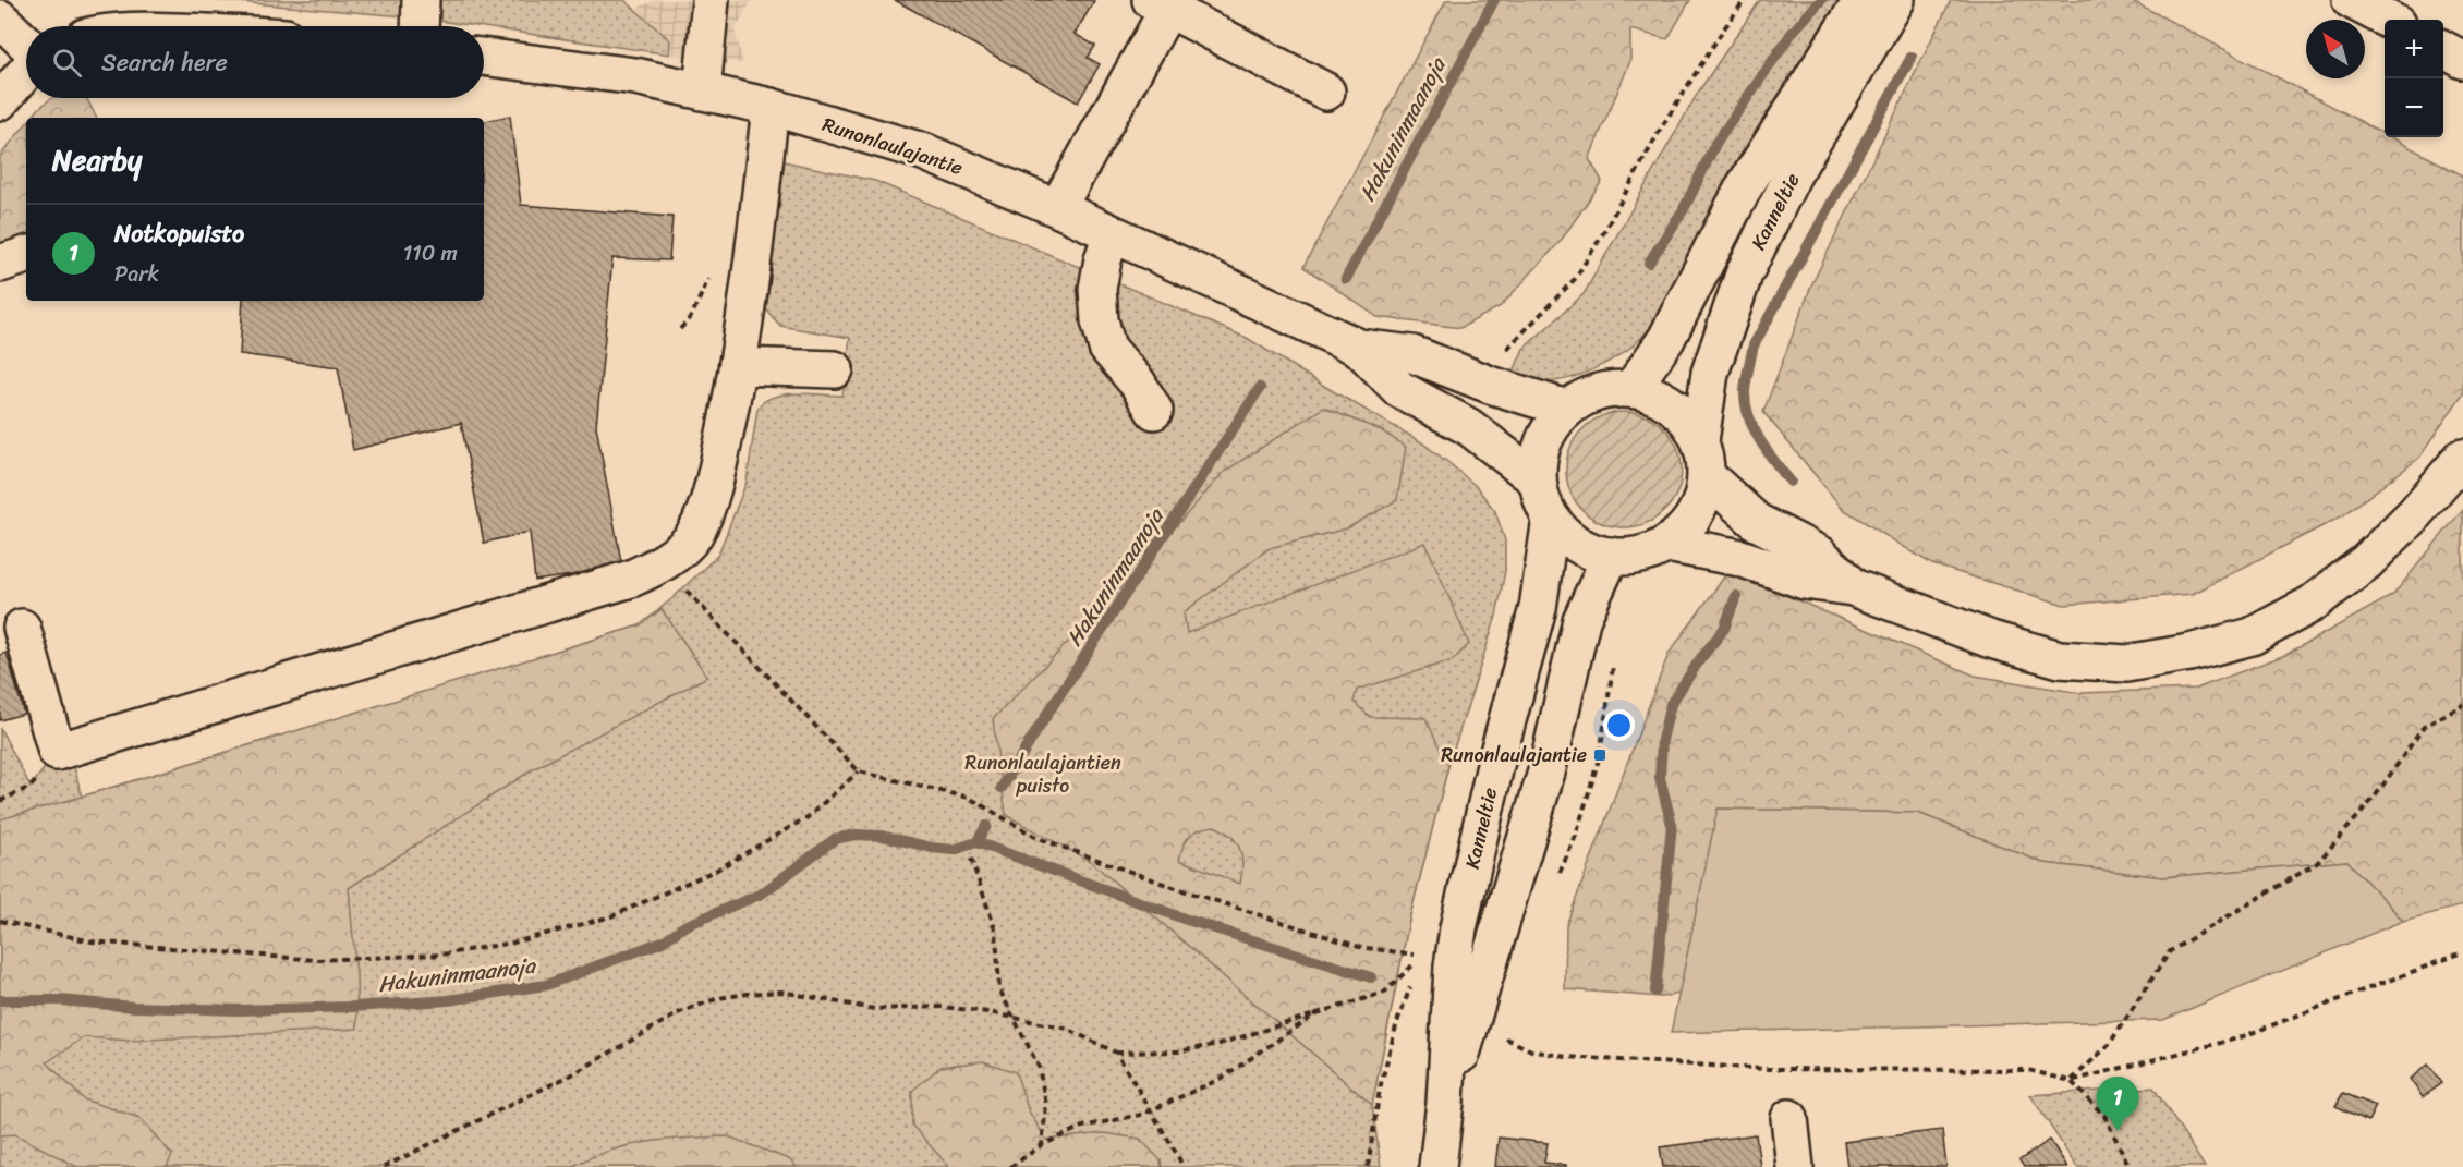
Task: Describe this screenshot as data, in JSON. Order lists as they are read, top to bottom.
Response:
{
  "streets": {
    "main road": ["Runonlaulajantie", "Kanneltie"]
  },
  "crossings": [
    ["Runonlaulajantie", "Kanneltie"]
  ],
  "water": ["Hakuninmaanoja"],
  "parks": ["Runonlaulajantien puisto"],
  "places": {
    "transit": ["Runonlaulajantie"]
  },
  "north": "top left",
  "page": {
    "map_buttons": ["+", "−"],
    "search": "Search here",
    "heading": "Nearby",
    "list": [
      {
        "mark": "1",
        "name": "Notkopuisto",
        "note": "Park",
        "value": "110 m"
      }
    ],
    "pins": "1"
  }
}
